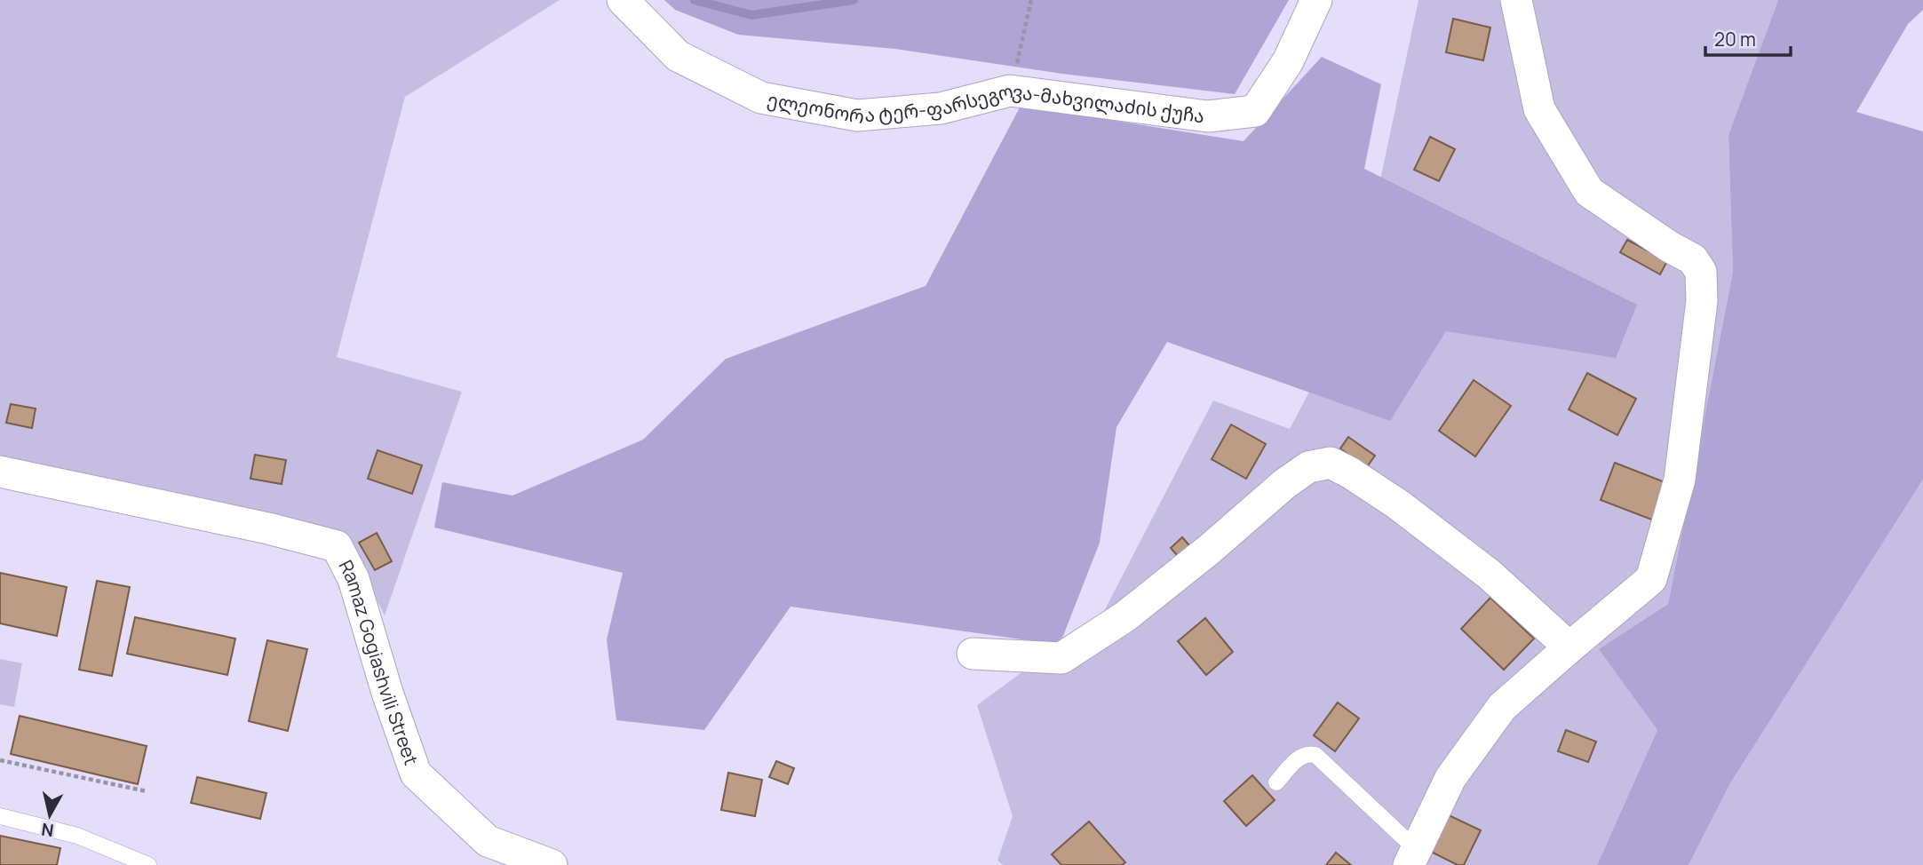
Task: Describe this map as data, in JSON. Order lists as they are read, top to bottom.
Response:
{
  "streets": {
    "street": ["ელეონორა ტერ-ფარსეგოვა-მახვილაძის ქუჩა", "Ramaz Gogiashvili Street"]
  },
  "scale_bar": "20 m",
  "north": "bottom"
}
